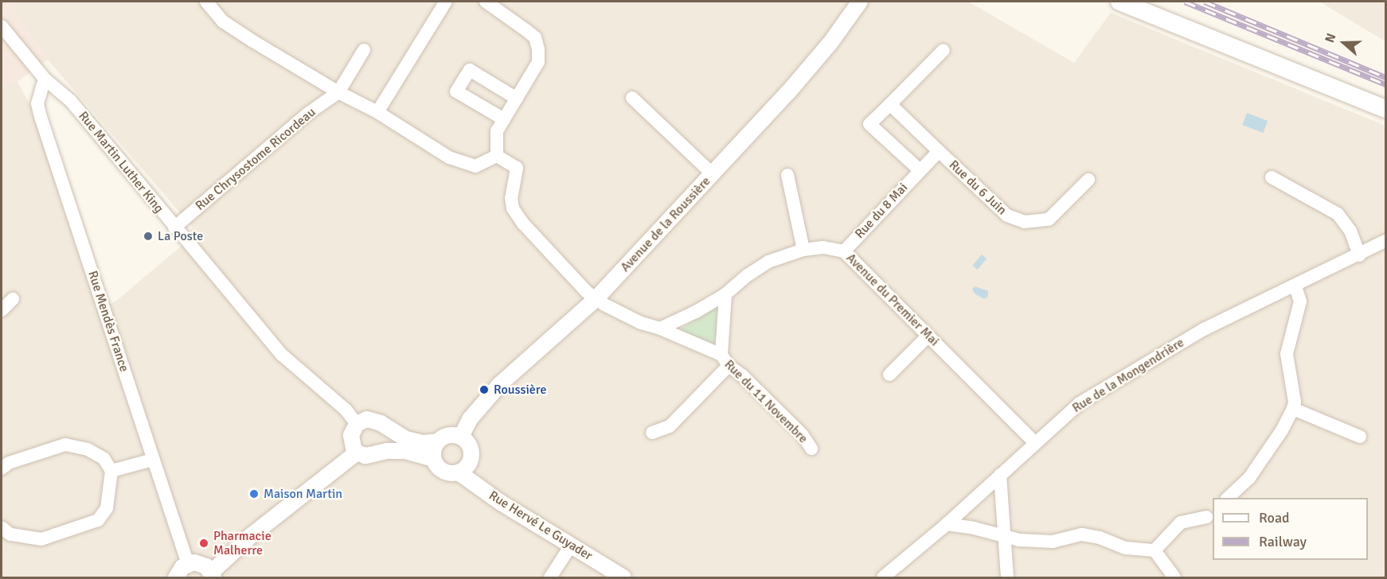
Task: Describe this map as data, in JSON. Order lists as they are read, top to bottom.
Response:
{
  "streets": {
    "street": [
      "Rue Chrysostome Ricordeau",
      "Rue Martin Luther King",
      "Rue du 6 Juin",
      "Rue du 8 Mai",
      "Avenue de la Roussière",
      "Avenue du Premier Mai",
      "Rue Mendès France",
      "Rue de la Mongendrière",
      "Rue du 11 Novembre",
      "Rue Hervé Le Guyader"
    ]
  },
  "crossings": [
    ["Rue Chrysostome Ricordeau", "Rue Martin Luther King"],
    ["Rue Martin Luther King", "Rue Mendès France"],
    ["Rue du 6 Juin", "Rue du 8 Mai"],
    ["Rue du 8 Mai", "Avenue du Premier Mai"],
    ["Avenue de la Roussière", "Rue Hervé Le Guyader"],
    ["Avenue du Premier Mai", "Rue de la Mongendrière"]
  ],
  "places": [
    "La Poste",
    "Roussière",
    "Maison Martin",
    "Pharmacie Malherre"
  ],
  "legend": ["Road", "Railway"],
  "north": "left"
}
